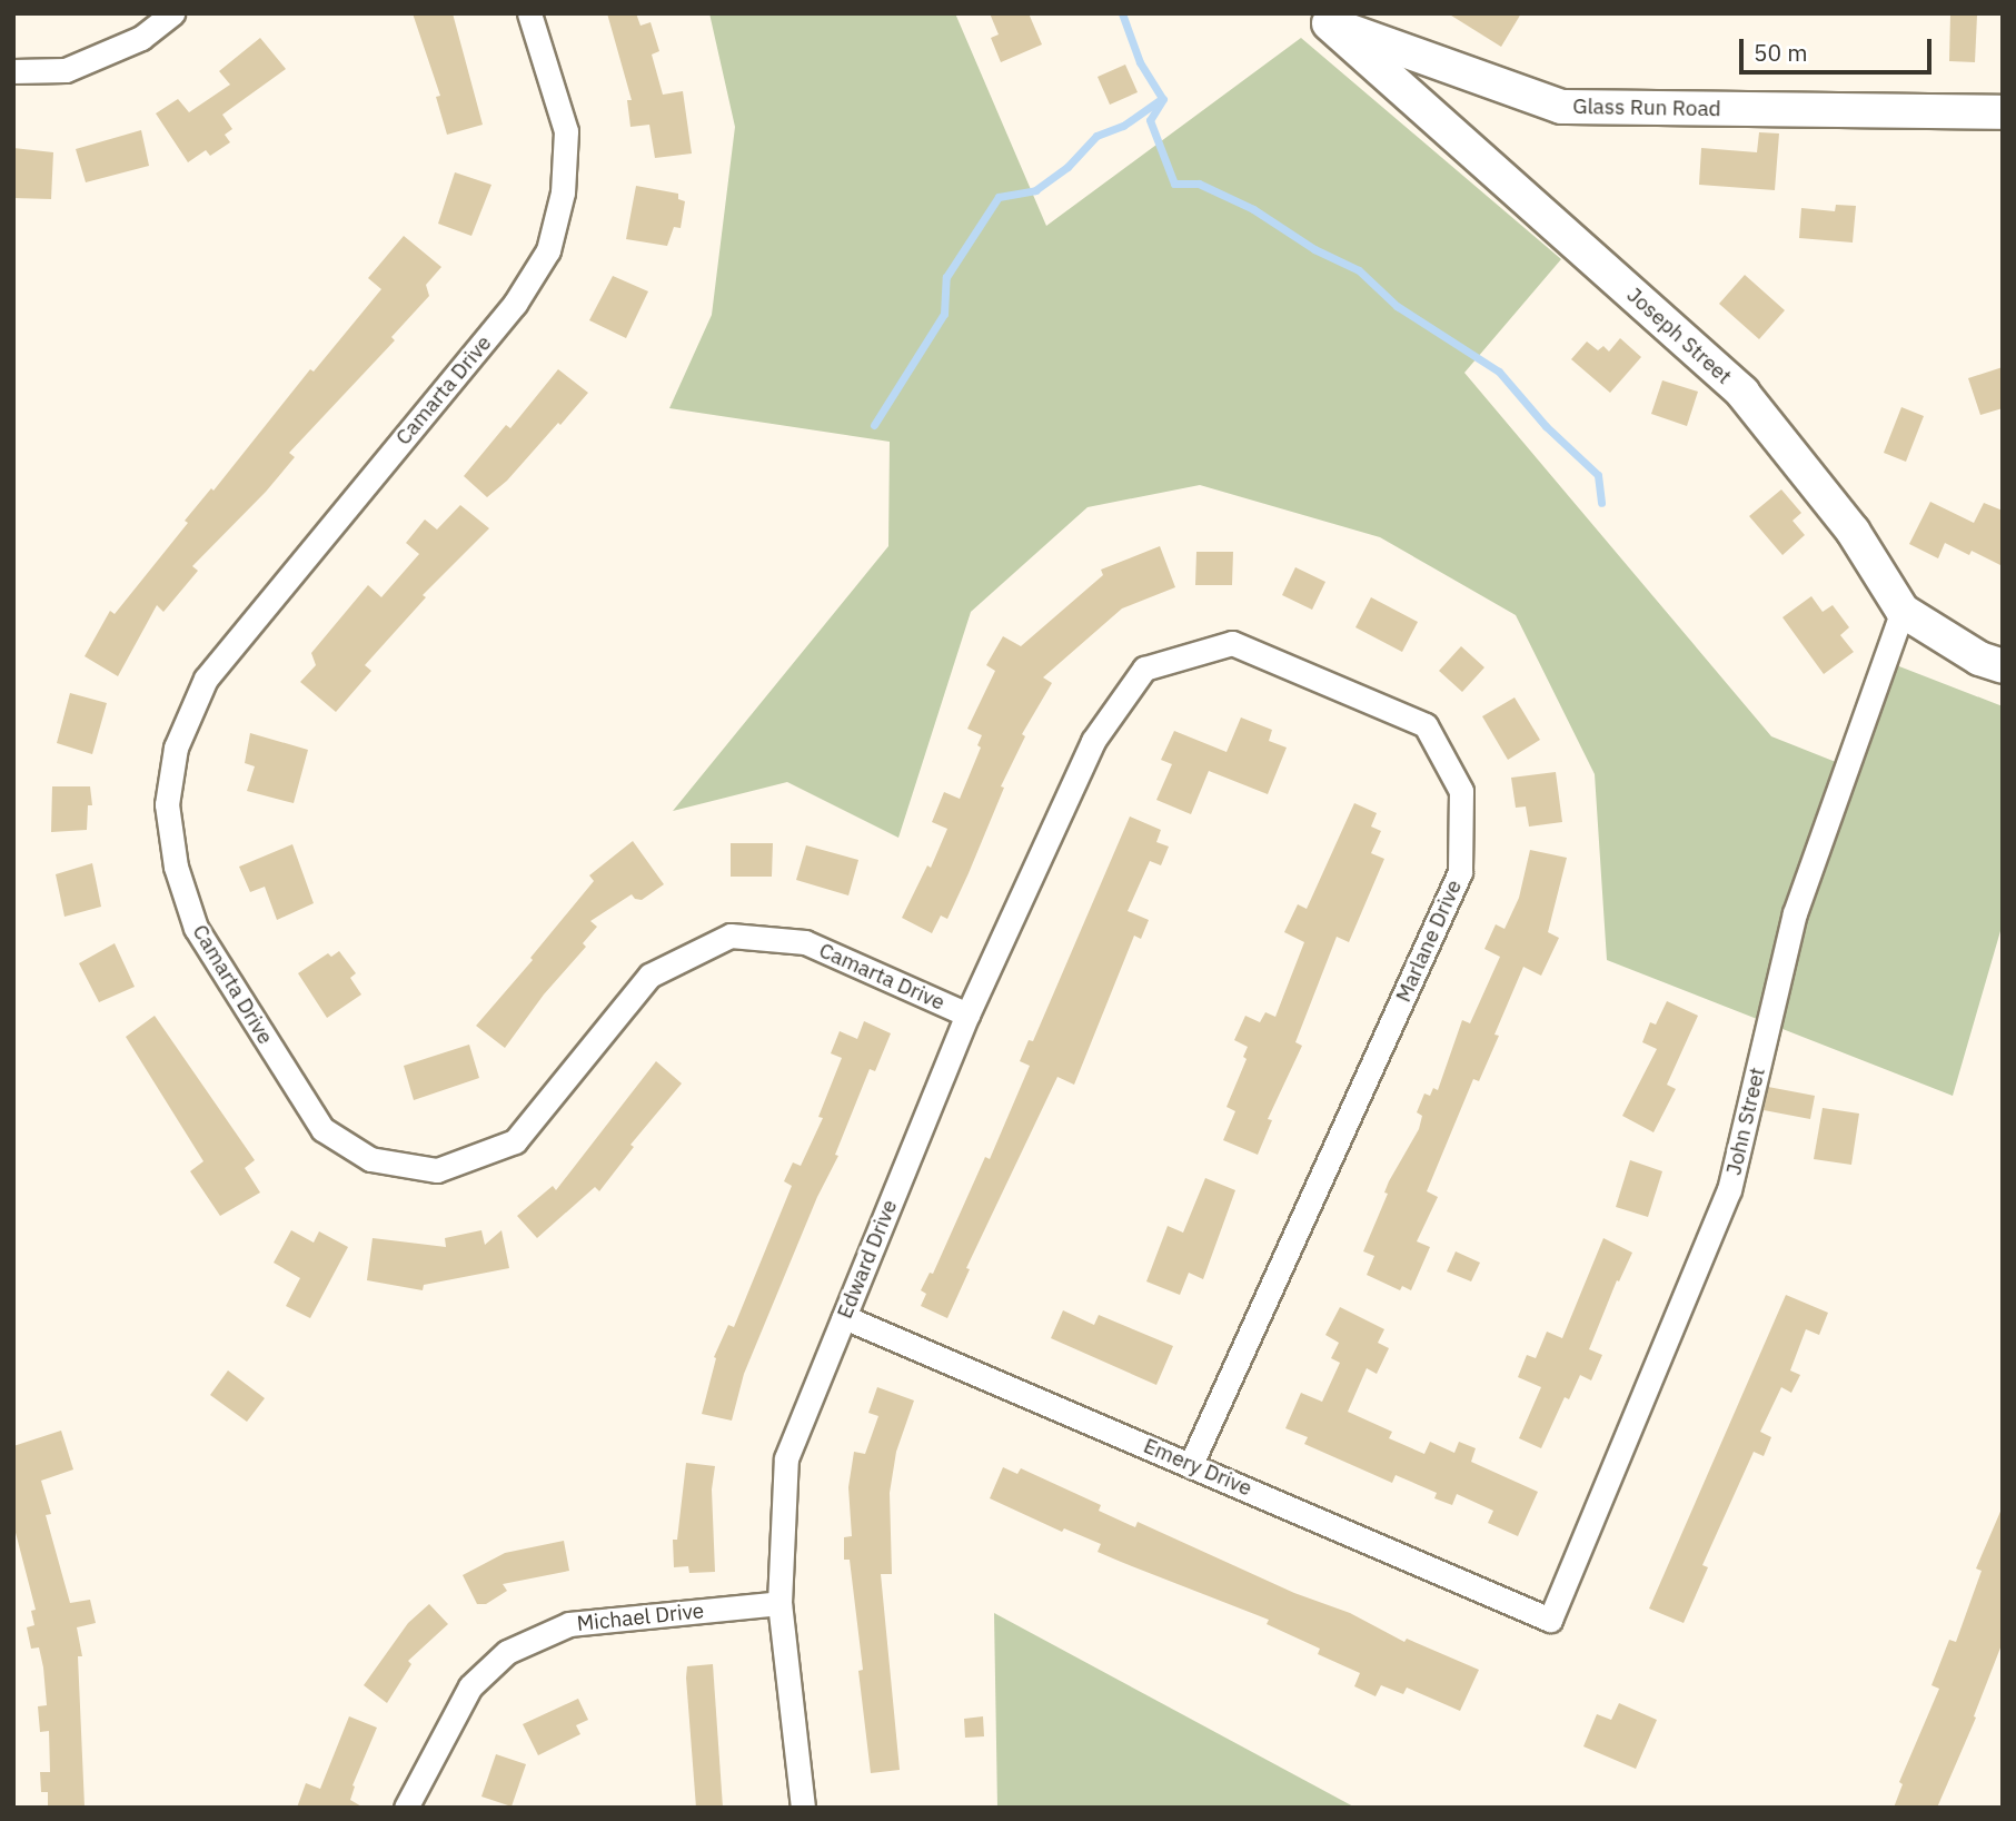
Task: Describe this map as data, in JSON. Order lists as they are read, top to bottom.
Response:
{
  "streets": {
    "street": [
      "Glass Run Road",
      "Joseph Street",
      "Camarta Drive",
      "Marlane Drive",
      "John Street",
      "Edward Drive",
      "Emery Drive",
      "Michael Drive"
    ]
  },
  "crossings": [
    ["Glass Run Road", "Joseph Street"],
    ["Joseph Street", "John Street"],
    ["Camarta Drive", "Edward Drive"],
    ["Marlane Drive", "Edward Drive"],
    ["Marlane Drive", "Emery Drive"],
    ["John Street", "Emery Drive"],
    ["Edward Drive", "Emery Drive"],
    ["Edward Drive", "Michael Drive"]
  ],
  "scale_bar": "50 m"
}
